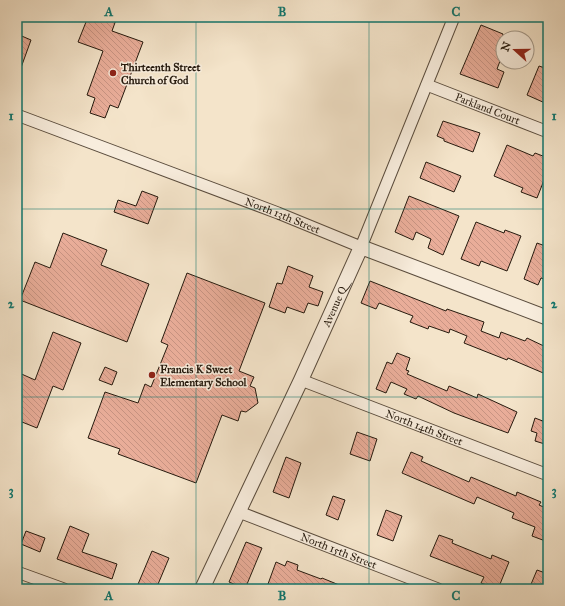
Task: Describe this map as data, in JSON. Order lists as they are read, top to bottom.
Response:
{
  "streets": {
    "street": [
      "Parkland Court",
      "North 13th Street",
      "Avenue Q",
      "North 14th Street",
      "North 15th Street"
    ]
  },
  "crossings": [
    ["Parkland Court", "Avenue Q"],
    ["North 13th Street", "Avenue Q"],
    ["Avenue Q", "North 14th Street"],
    ["Avenue Q", "North 15th Street"]
  ],
  "places": ["Thirteenth Street Church of God", "Francis K Sweet Elementary School"],
  "north": "left",
  "grid": {
    "columns": ["A", "B", "C"],
    "rows": ["1", "2", "3"]
  }
}
